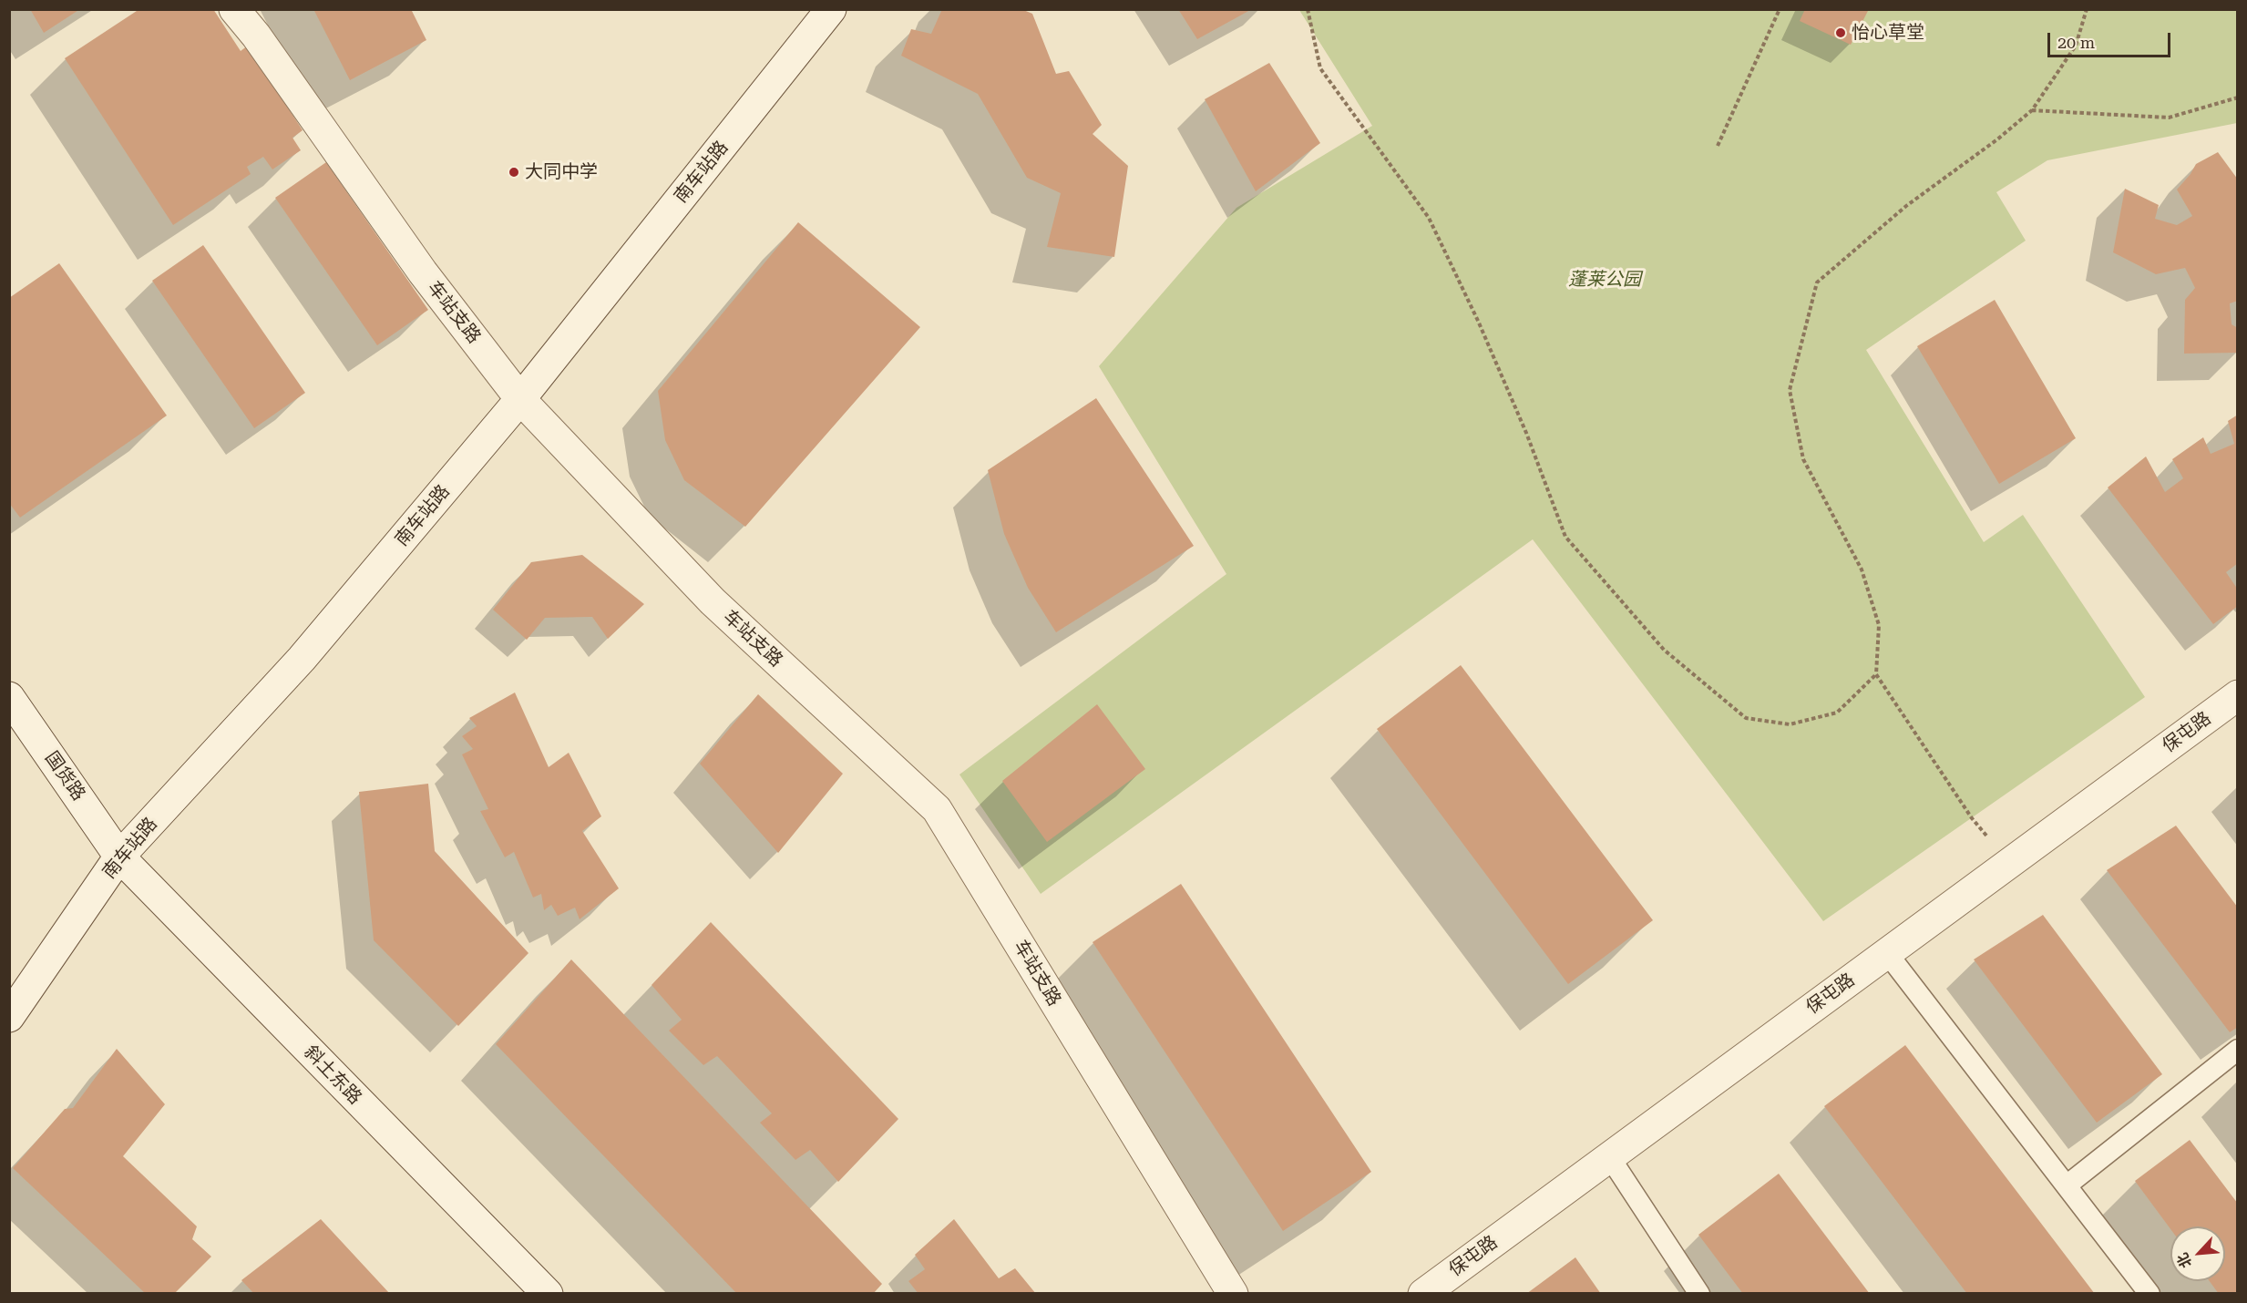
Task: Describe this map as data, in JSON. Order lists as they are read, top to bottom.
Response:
{
  "streets": {
    "street": [
      "南车站路",
      "车站支路",
      "保屯路",
      "国货路",
      "斜土东路"
    ]
  },
  "crossings": [
    ["南车站路", "车站支路"],
    ["南车站路", "国货路"],
    ["南车站路", "斜土东路"],
    ["国货路", "斜土东路"]
  ],
  "parks": ["蓬莱公园"],
  "places": ["怡心草堂", "大同中学"],
  "scale_bar": "20 m",
  "north": "bottom left"
}
